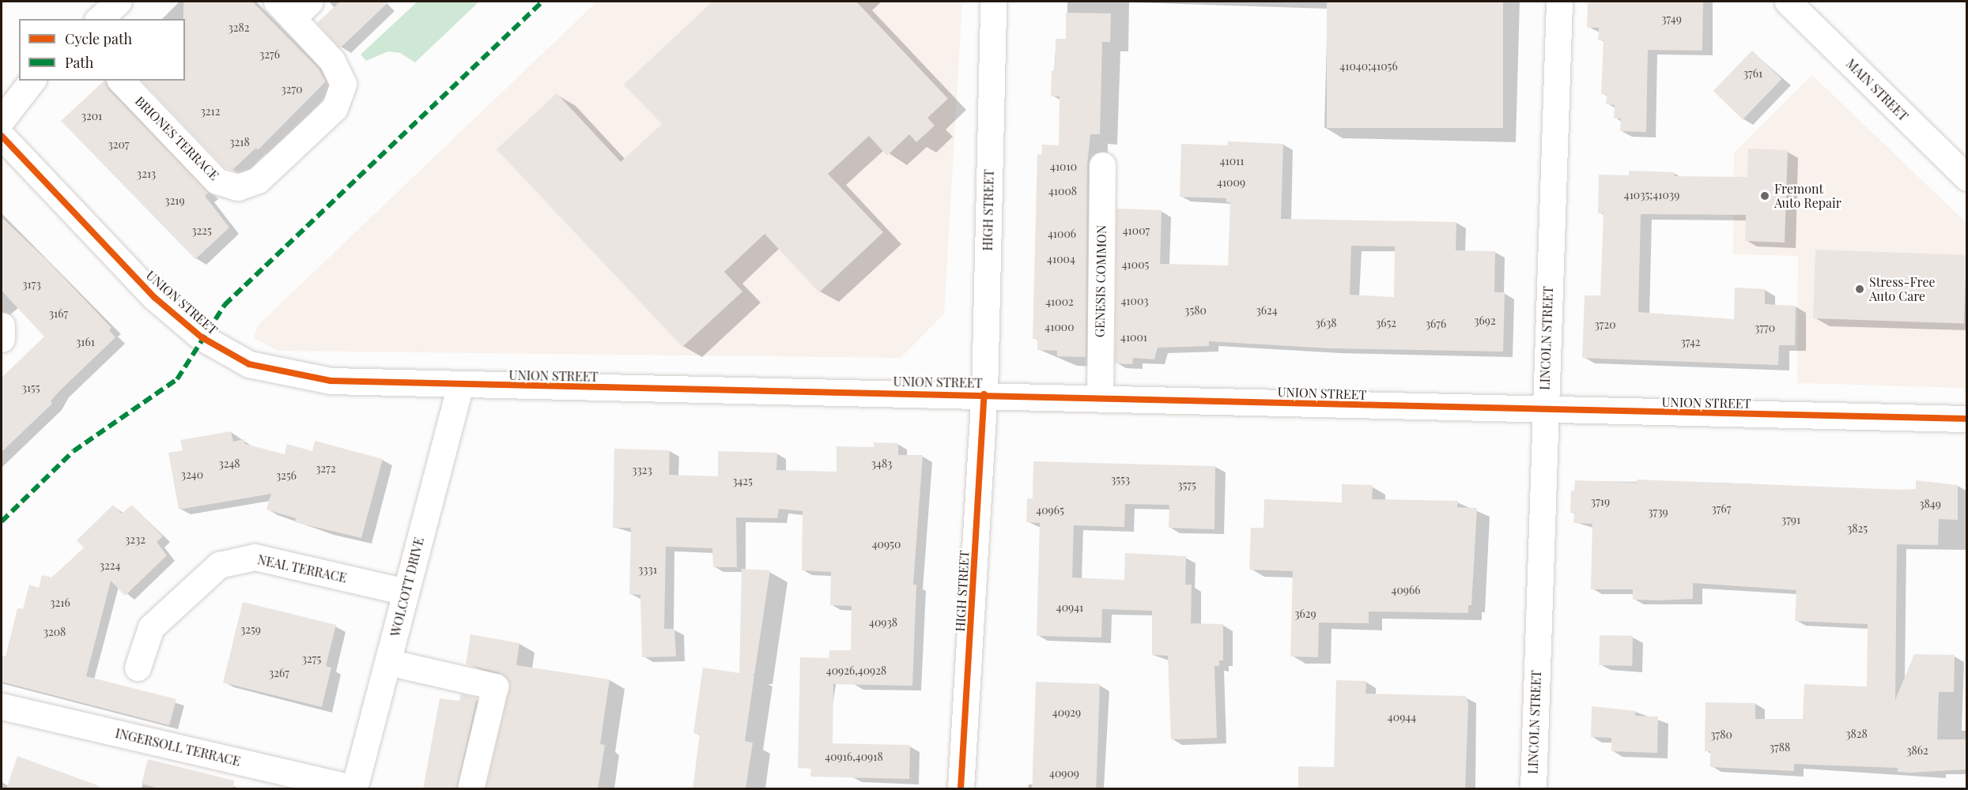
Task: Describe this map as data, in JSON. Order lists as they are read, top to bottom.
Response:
{
  "streets": {
    "street": [
      "MAIN STREET",
      "BRIONES TERRACE",
      "HIGH STREET",
      "GENESIS COMMON",
      "UNION STREET",
      "LINCOLN STREET",
      "NEAL TERRACE",
      "WOLCOTT DRIVE",
      "INGERSOLL TERRACE"
    ]
  },
  "crossings": [
    ["HIGH STREET", "UNION STREET"],
    ["GENESIS COMMON", "UNION STREET"],
    ["UNION STREET", "LINCOLN STREET"],
    ["UNION STREET", "WOLCOTT DRIVE"],
    ["NEAL TERRACE", "WOLCOTT DRIVE"],
    ["WOLCOTT DRIVE", "INGERSOLL TERRACE"]
  ],
  "places": ["Fremont Auto Repair", "Stress-Free Auto Care"],
  "house_numbers": [
    "3749",
    "3282",
    "3276",
    "41040;41056",
    "3761",
    "3270",
    "3212",
    "3201",
    "3218",
    "3207",
    "41011",
    "41010",
    "3213",
    "41009",
    "41008",
    "41035;41039",
    "3219",
    "3225",
    "41007",
    "41006",
    "41004",
    "41005",
    "3173",
    "41003",
    "41002",
    "3580",
    "3624",
    "3167",
    "3692",
    "3638",
    "3652",
    "3676",
    "3720",
    "41000",
    "3770",
    "41001",
    "3161",
    "3742",
    "3155",
    "3248",
    "3483",
    "3272",
    "3323",
    "3240",
    "3256",
    "3553",
    "3425",
    "3575",
    "3719",
    "3849",
    "3767",
    "40965",
    "3739",
    "3791",
    "3825",
    "3232",
    "40950",
    "3224",
    "3331",
    "40966",
    "3216",
    "40941",
    "3629",
    "40938",
    "3259",
    "3208",
    "3275",
    "40926,40928",
    "3267",
    "40929",
    "40944",
    "3828",
    "3780",
    "3788",
    "3862",
    "40916,40918",
    "40909"
  ],
  "legend": ["Cycle path", "Path"]
}
